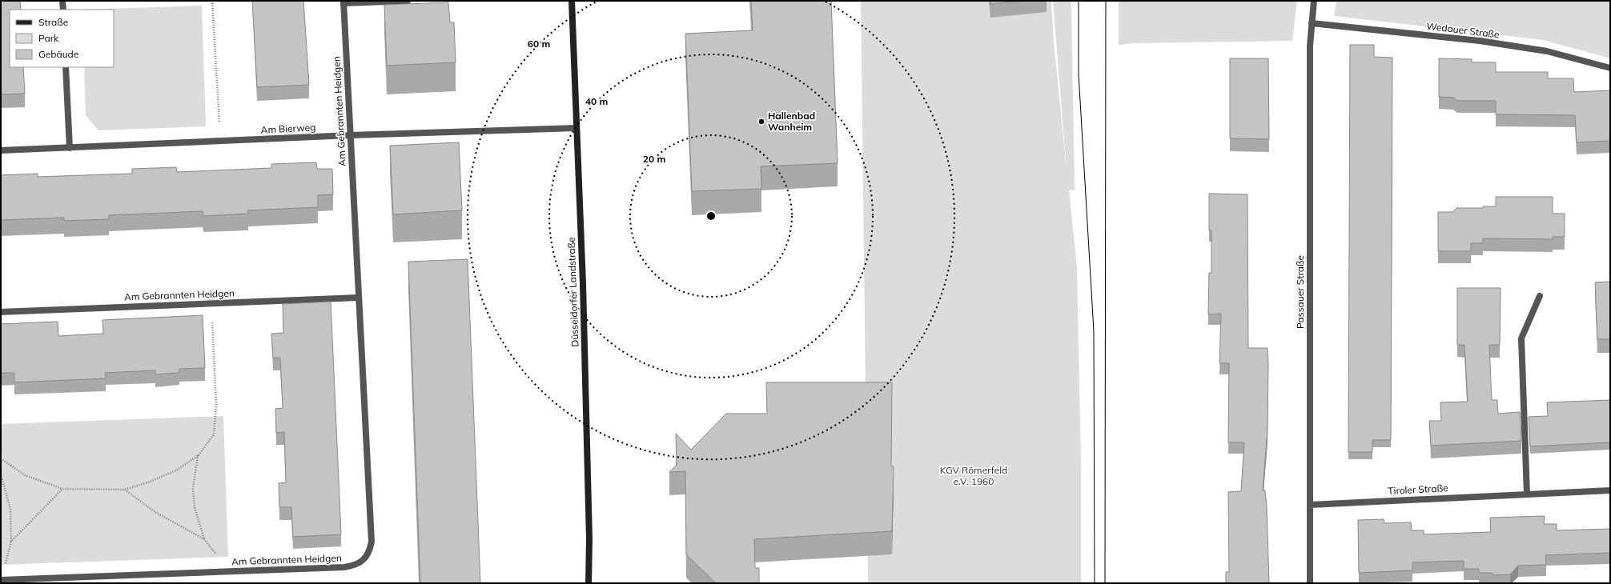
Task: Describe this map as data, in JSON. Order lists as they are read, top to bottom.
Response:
{
  "streets": {
    "main road": ["Düsseldorfer Landstraße"],
    "street": [
      "Wedauer Straße",
      "Am Gebrannten Heidgen",
      "Am Bierweg",
      "Passauer Straße",
      "Tiroler Straße"
    ]
  },
  "crossings": [
    ["Wedauer Straße", "Passauer Straße"],
    ["Am Gebrannten Heidgen", "Am Bierweg"],
    ["Am Bierweg", "Düsseldorfer Landstraße"],
    ["Passauer Straße", "Tiroler Straße"]
  ],
  "parks": ["KGV Römerfeld e.V. 1960"],
  "places": ["Hallenbad Wanheim"],
  "legend": ["Straße", "Park", "Gebäude"],
  "rings": ["60 m", "40 m", "20 m"]
}
